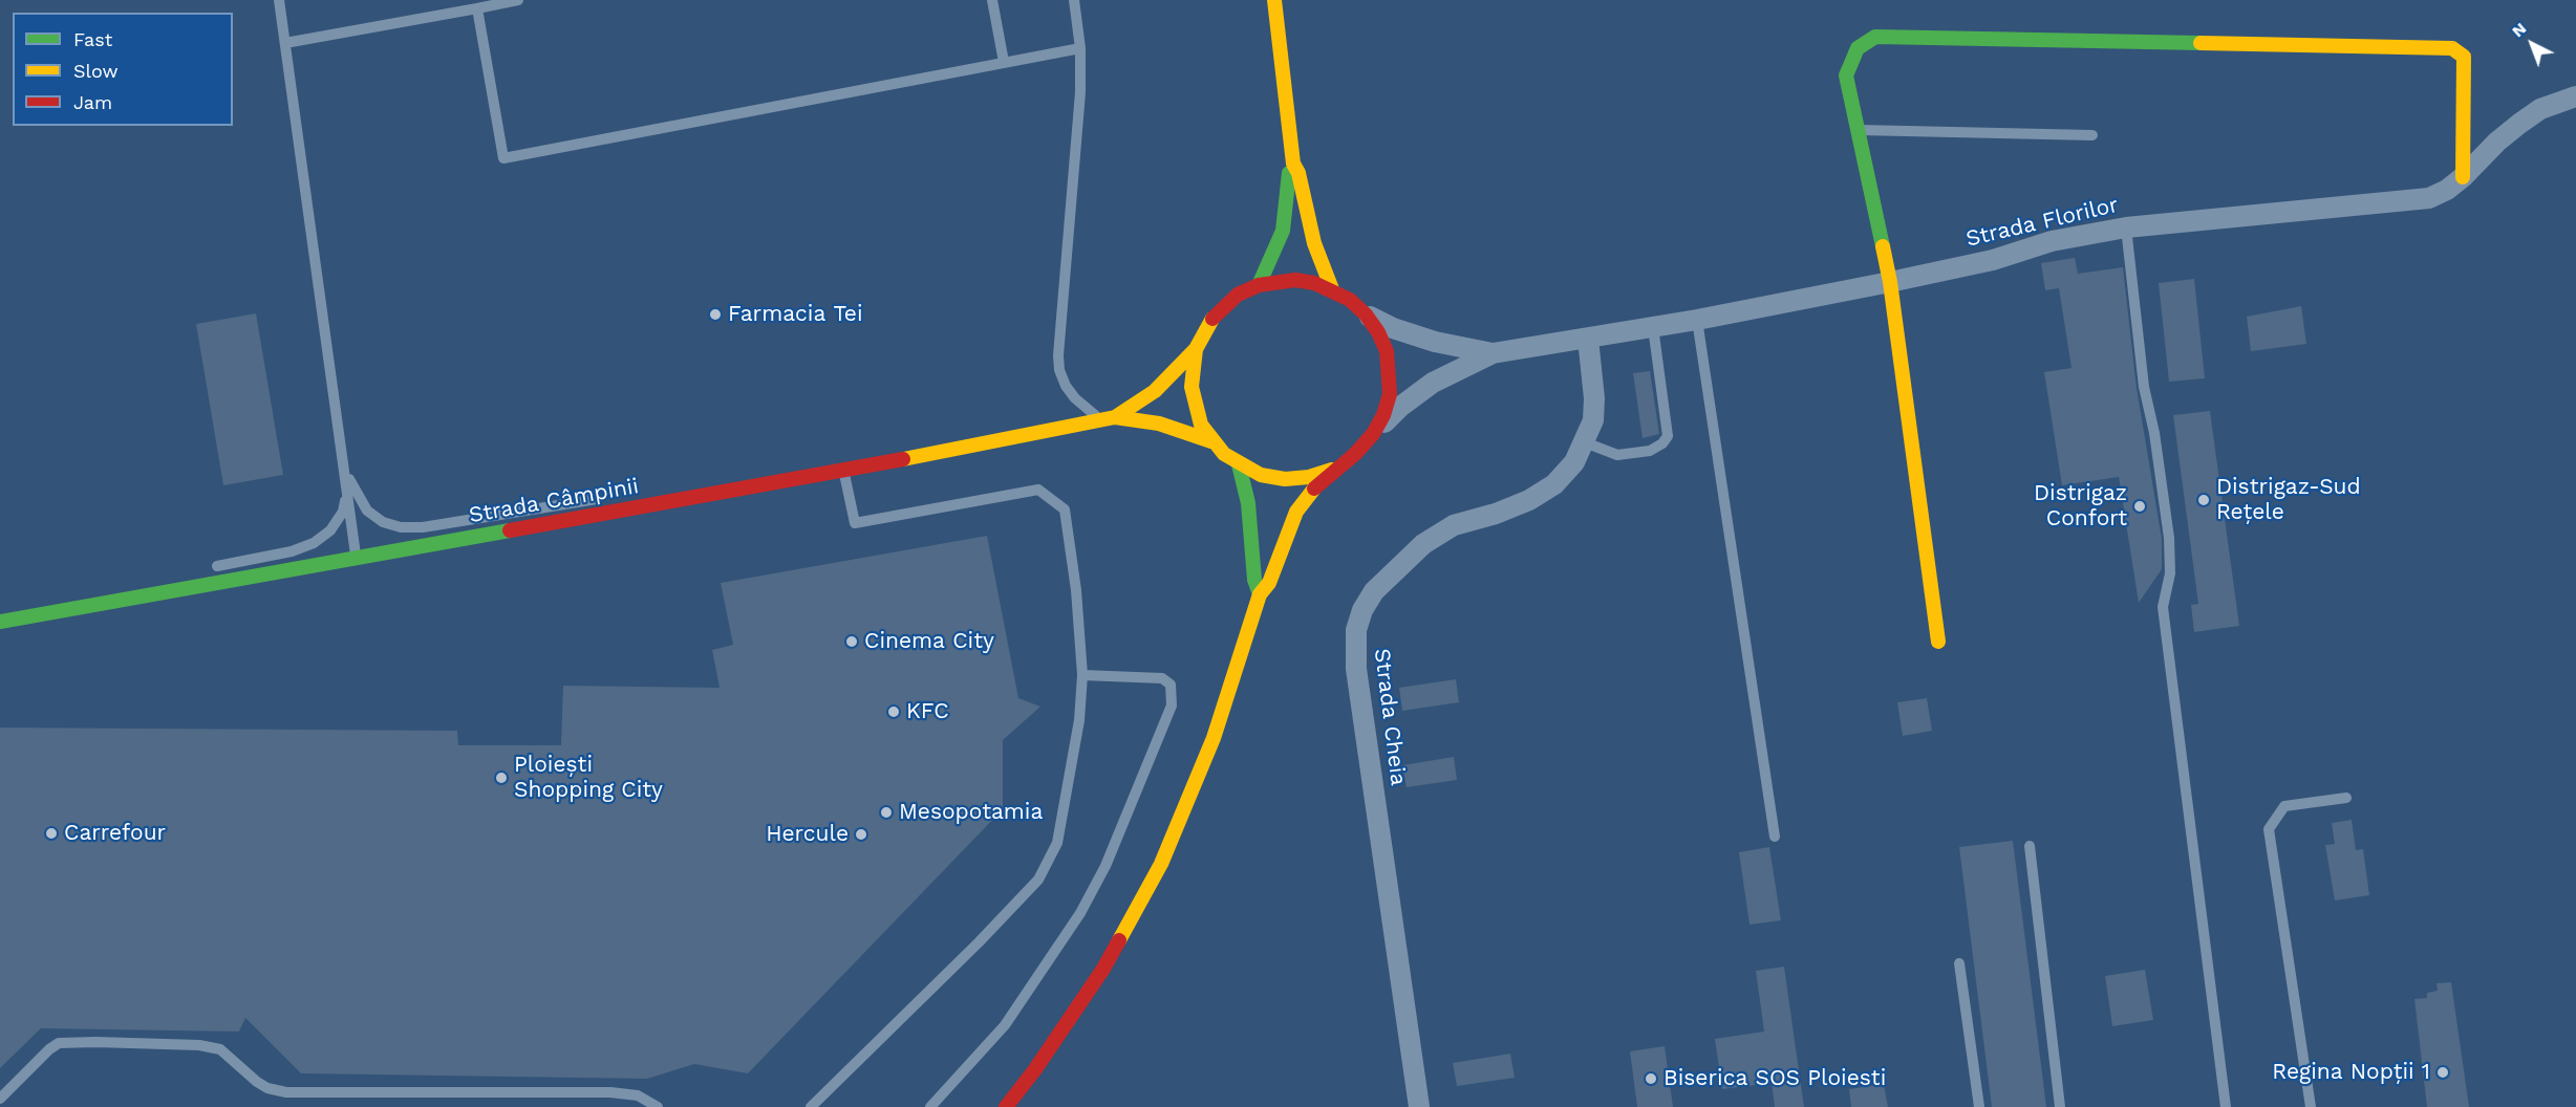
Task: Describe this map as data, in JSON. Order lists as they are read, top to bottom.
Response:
{
  "streets": {
    "main road": ["Strada Câmpinii"],
    "street": ["Strada Florilor", "Strada Cheia"]
  },
  "crossings": [
    ["Strada Florilor", "Strada Cheia"]
  ],
  "places": [
    "Farmacia Tei",
    "Distrigaz-Sud Rețele",
    "Distrigaz Confort",
    "Cinema City",
    "KFC",
    "Ploiești Shopping City",
    "Mesopotamia",
    "Carrefour",
    "Hercule",
    "Regina Nopții 1",
    "Biserica SOS Ploiesti"
  ],
  "legend": ["Fast", "Slow", "Jam"],
  "north": "top left"
}
